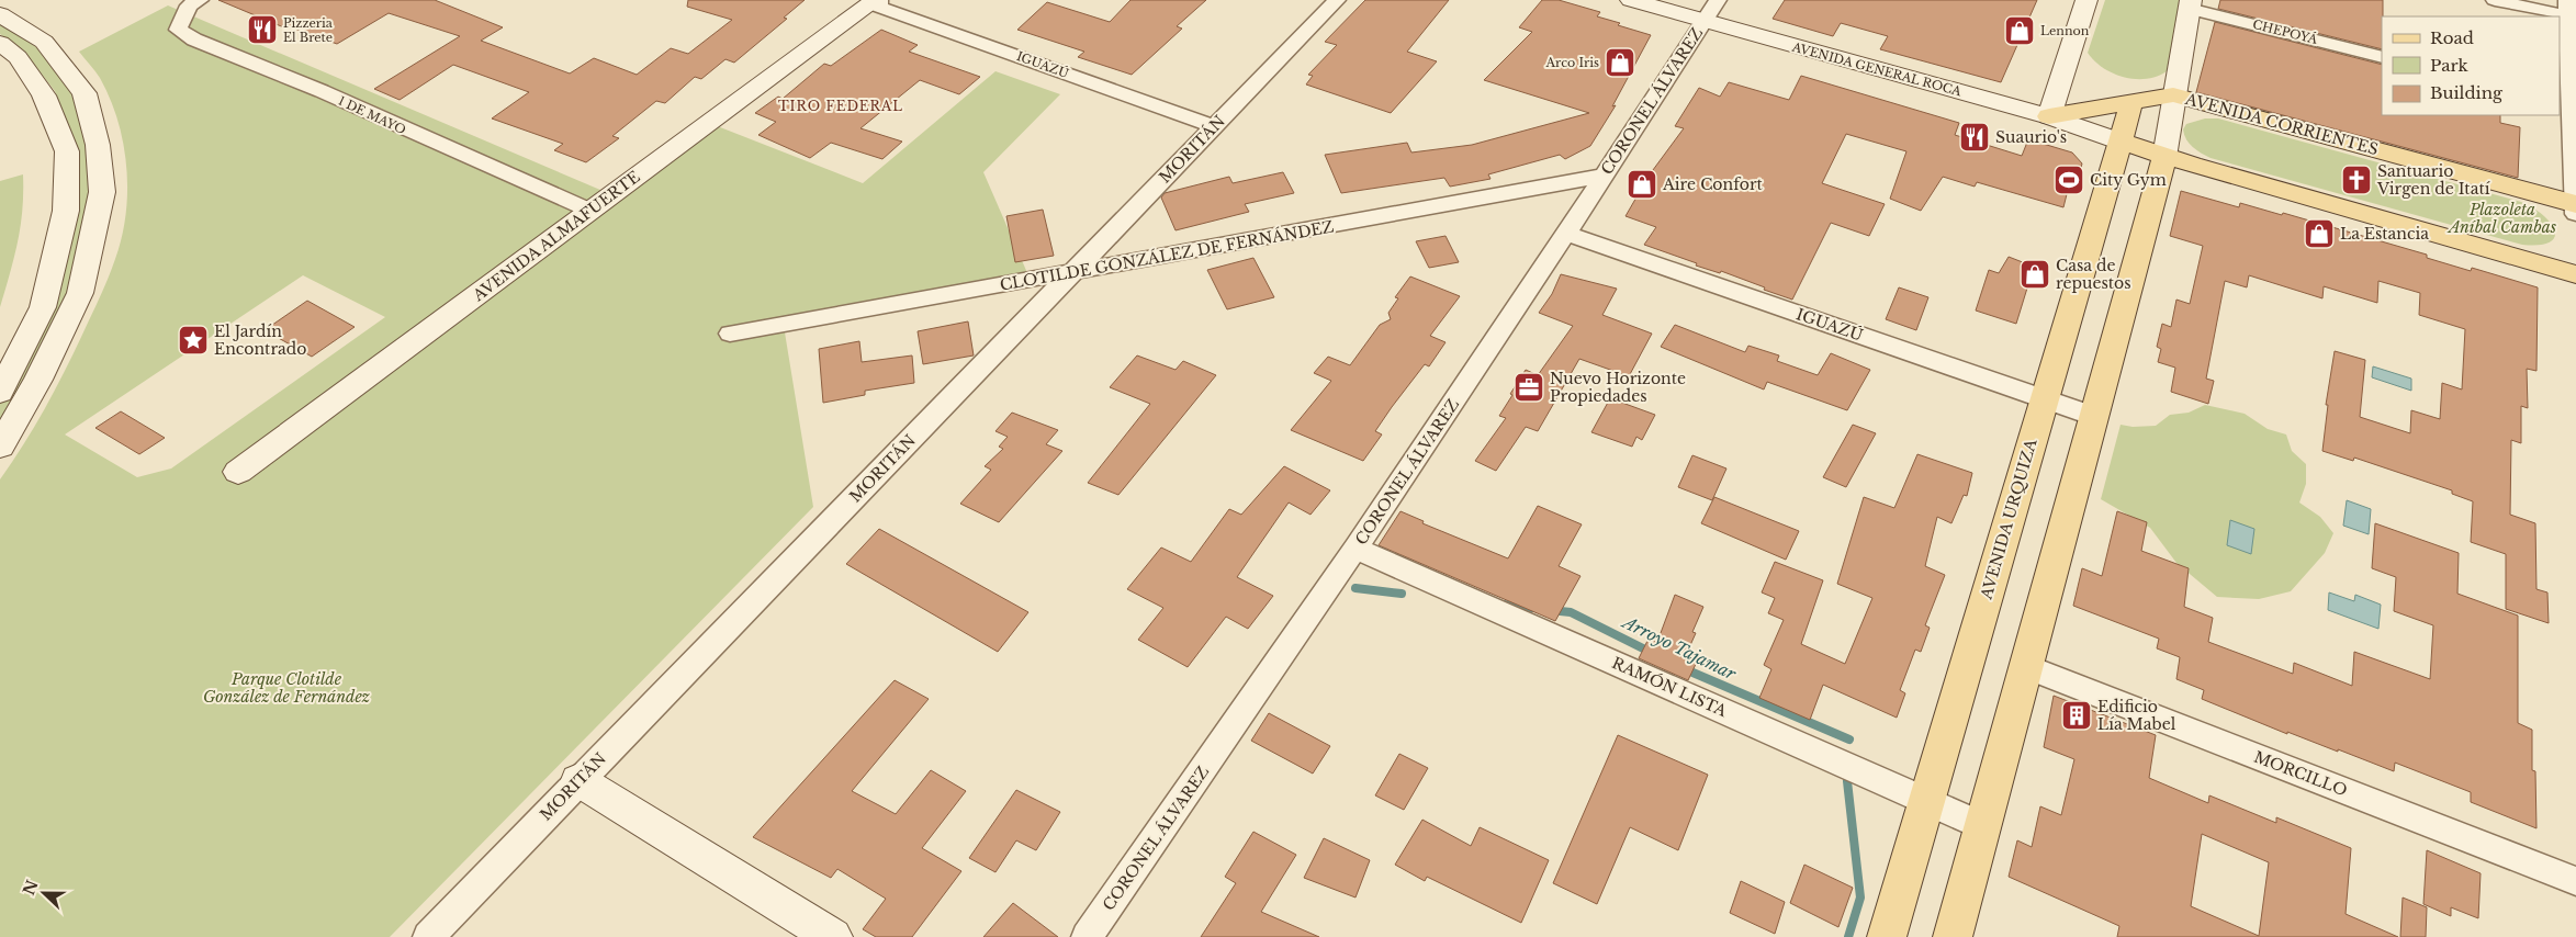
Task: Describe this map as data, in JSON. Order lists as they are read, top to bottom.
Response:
{
  "streets": {
    "main road": [
      "AVENIDA GENERAL ROCA",
      "AVENIDA CORRIENTES",
      "AVENIDA ALMAFUERTE",
      "AVENIDA URQUIZA"
    ],
    "street": [
      "CHEPOYÁ",
      "IGUAZÚ",
      "CORONEL ÁLVAREZ",
      "1 DE MAYO",
      "MORITÁN",
      "CLOTILDE GONZÁLEZ DE FERNÁNDEZ",
      "RAMÓN LISTA",
      "MORCILLO"
    ]
  },
  "crossings": [
    ["IGUAZÚ", "CORONEL ÁLVAREZ"],
    ["IGUAZÚ", "MORITÁN"],
    ["IGUAZÚ", "AVENIDA ALMAFUERTE"],
    ["IGUAZÚ", "AVENIDA URQUIZA"],
    ["AVENIDA GENERAL ROCA", "CORONEL ÁLVAREZ"],
    ["AVENIDA GENERAL ROCA", "AVENIDA CORRIENTES"],
    ["AVENIDA GENERAL ROCA", "AVENIDA URQUIZA"],
    ["CORONEL ÁLVAREZ", "CLOTILDE GONZÁLEZ DE FERNÁNDEZ"],
    ["CORONEL ÁLVAREZ", "RAMÓN LISTA"],
    ["1 DE MAYO", "AVENIDA ALMAFUERTE"],
    ["AVENIDA CORRIENTES", "AVENIDA URQUIZA"],
    ["MORITÁN", "CLOTILDE GONZÁLEZ DE FERNÁNDEZ"],
    ["AVENIDA URQUIZA", "RAMÓN LISTA"]
  ],
  "districts": ["TIRO FEDERAL"],
  "water": ["Arroyo Tajamar"],
  "parks": ["Plazoleta Aníbal Cambas", "Parque Clotilde González de Fernández"],
  "places": {
    "restaurant": ["Pizzeria El Brete", "Suaurio's"],
    "shop": [
      "Lennon",
      "Arco Iris",
      "Aire Confort",
      "La Estancia",
      "Casa de repuestos"
    ],
    "sports": ["City Gym"],
    "church": ["Santuario Virgen de Itatí"],
    "place": ["El Jardín Encontrado"],
    "office": ["Nuevo Horizonte Propiedades"],
    "building": ["Edificio Lía Mabel"]
  },
  "legend": ["Road", "Park", "Building"],
  "north": "left"
}
